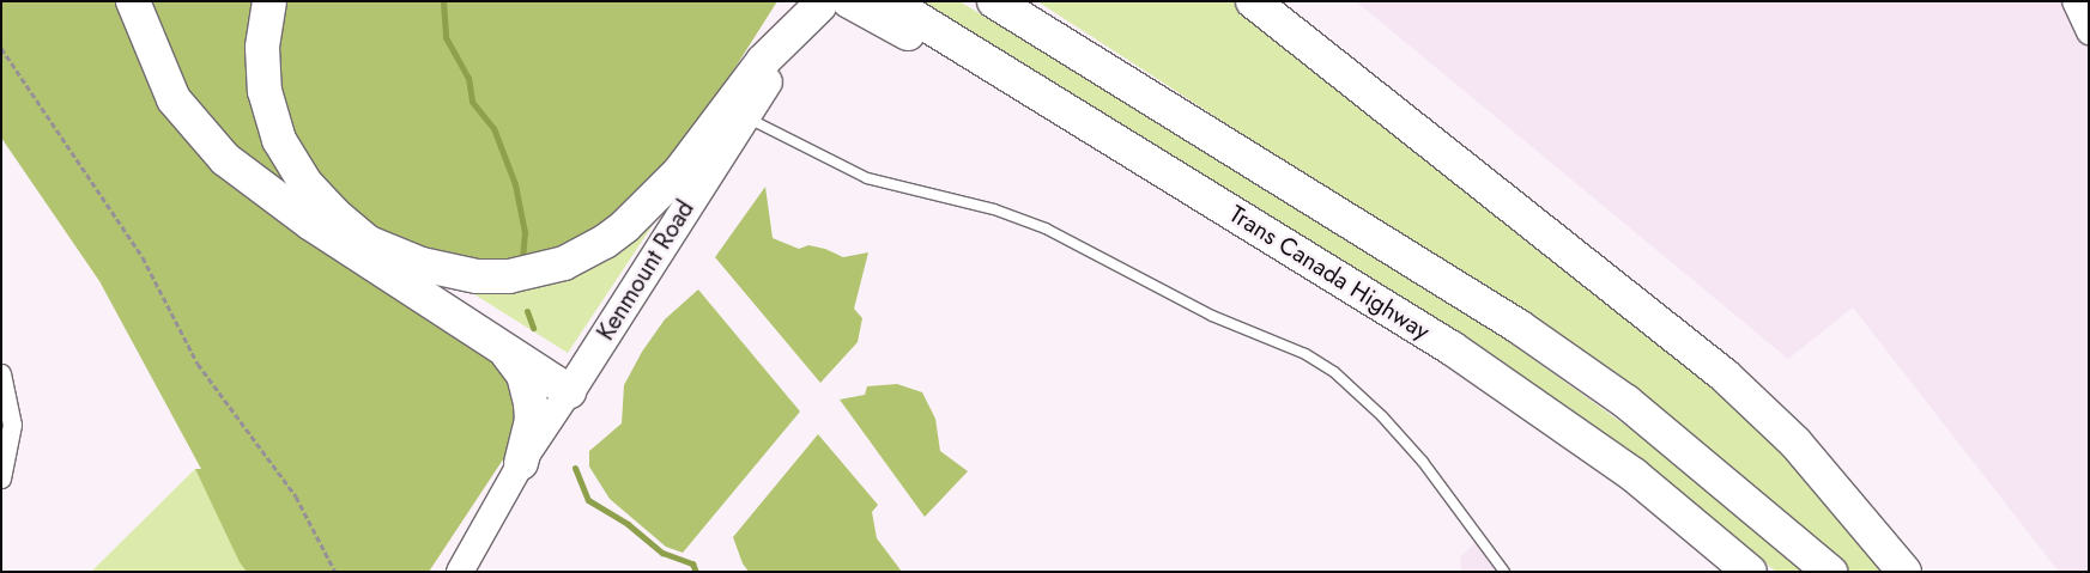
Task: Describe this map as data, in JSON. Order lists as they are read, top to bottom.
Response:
{
  "streets": {
    "highway": ["Trans Canada Highway"],
    "main road": ["Kenmount Road"]
  },
  "crossings": [
    ["Kenmount Road", "Trans Canada Highway"]
  ]
}
